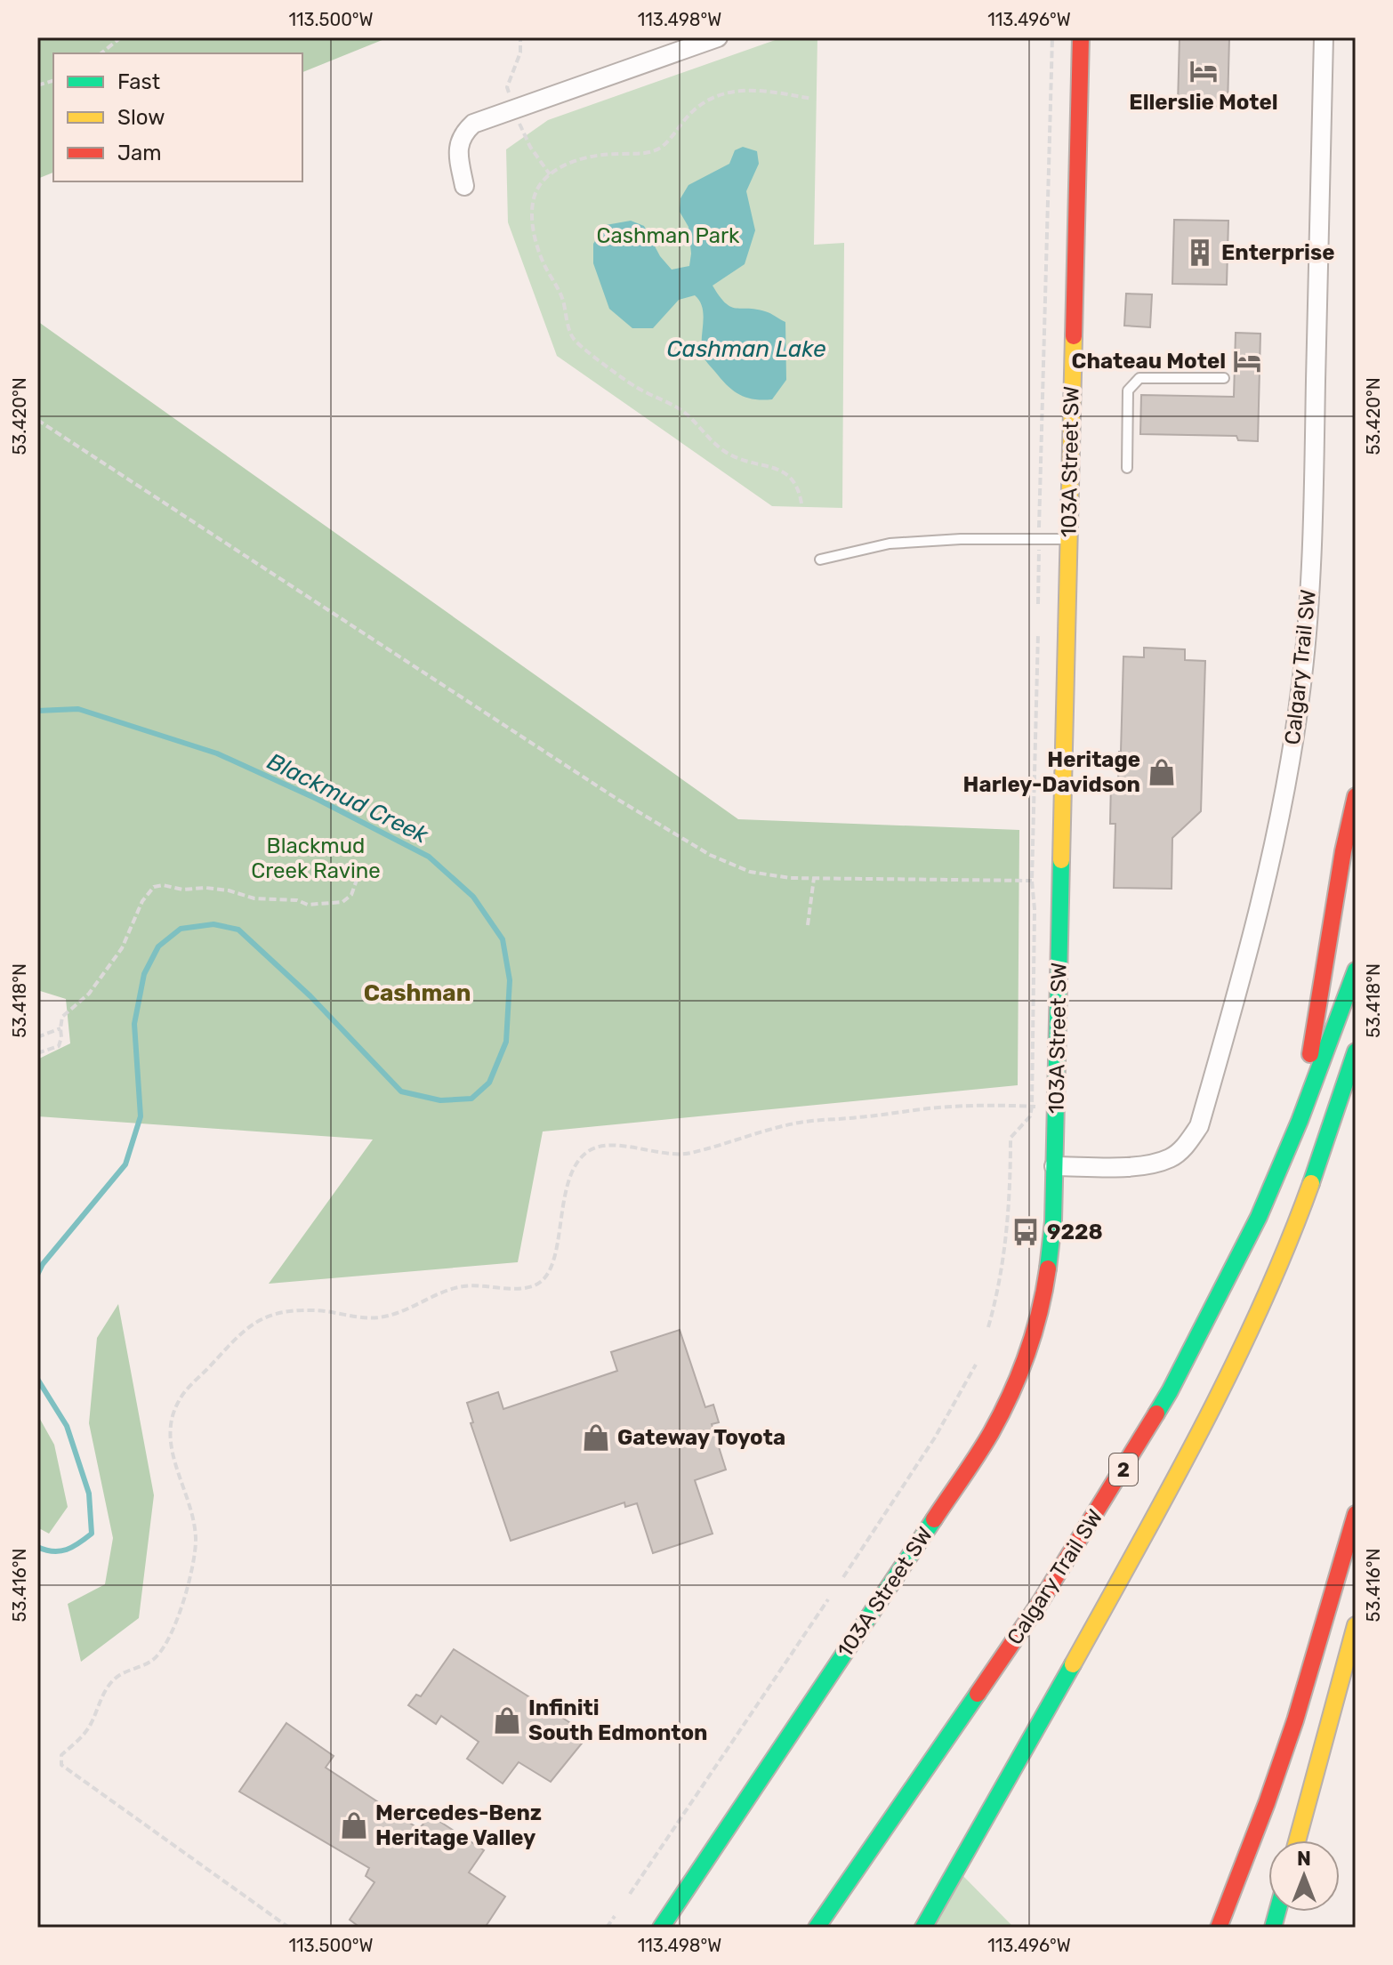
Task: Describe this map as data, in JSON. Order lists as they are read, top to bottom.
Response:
{
  "streets": {
    "main road": ["103A Street SW", "Calgary Trail SW", "2"]
  },
  "crossings": [
    ["103A Street SW", "Calgary Trail SW"]
  ],
  "districts": ["Cashman"],
  "water": ["Cashman Lake", "Blackmud Creek"],
  "parks": ["Cashman Park", "Blackmud Creek Ravine"],
  "places": {
    "hotel": ["Ellerslie Motel", "Chateau Motel"],
    "building": ["Enterprise"],
    "shop": [
      "Heritage Harley-Davidson",
      "Gateway Toyota",
      "Infiniti South Edmonton",
      "Mercedes-Benz Heritage Valley"
    ],
    "bus stop": ["9228"]
  },
  "legend": ["Fast", "Slow", "Jam"],
  "north": "top",
  "coordinates": [
    "113.500°W",
    "113.498°W",
    "113.496°W",
    "53.420°N",
    "53.418°N",
    "53.416°N"
  ]
}
